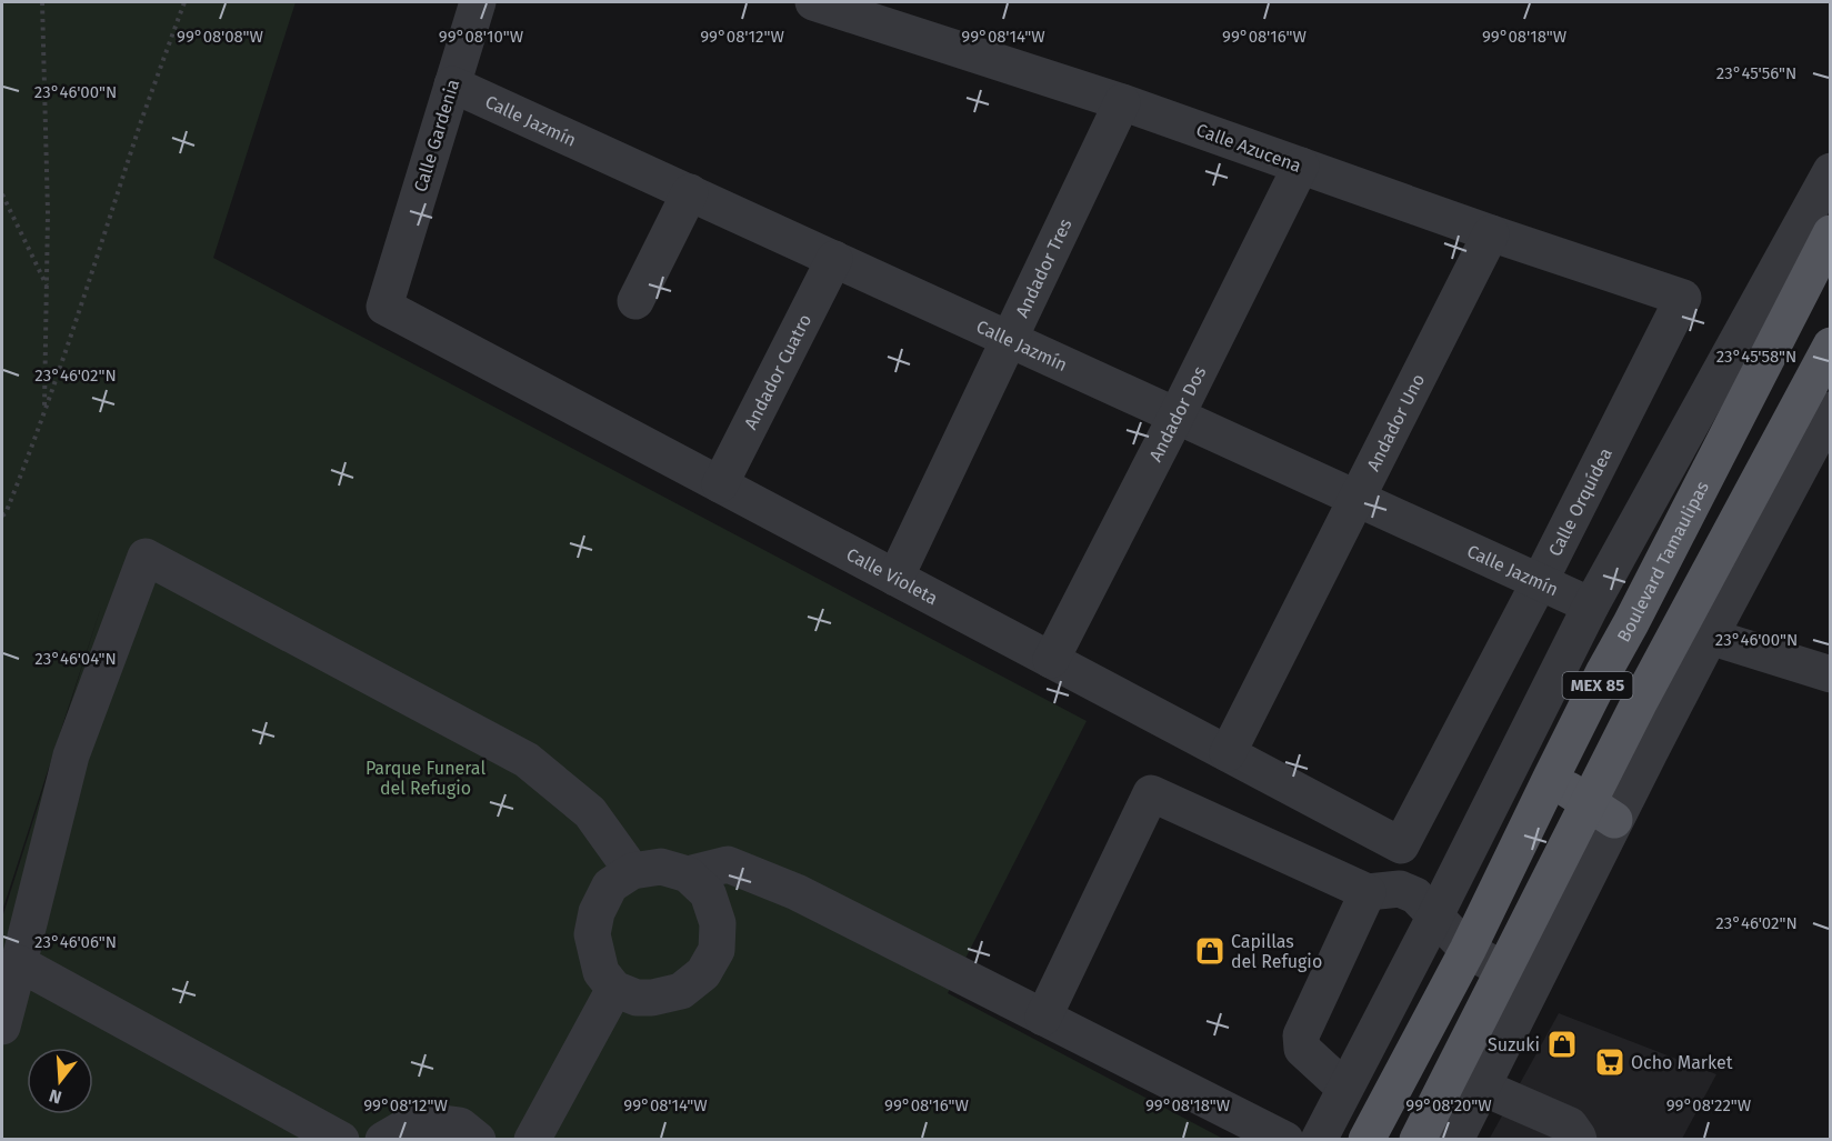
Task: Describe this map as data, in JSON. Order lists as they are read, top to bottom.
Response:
{
  "streets": {
    "main road": ["Boulevard Tamaulipas", "MEX 85"],
    "street": [
      "Calle Jazmín",
      "Calle Gardenia",
      "Calle Azucena",
      "Andador Tres",
      "Andador Cuatro",
      "Andador Dos",
      "Andador Uno",
      "Calle Orquídea",
      "Calle Violeta"
    ]
  },
  "crossings": [
    ["Calle Jazmín", "Calle Gardenia"],
    ["Calle Jazmín", "Andador Tres"],
    ["Calle Jazmín", "Andador Cuatro"],
    ["Calle Jazmín", "Andador Dos"],
    ["Calle Jazmín", "Andador Uno"],
    ["Calle Jazmín", "Calle Orquídea"],
    ["Calle Gardenia", "Calle Violeta"],
    ["Calle Azucena", "Andador Tres"],
    ["Calle Azucena", "Andador Dos"],
    ["Calle Azucena", "Andador Uno"],
    ["Calle Azucena", "Calle Orquídea"],
    ["Andador Tres", "Calle Violeta"],
    ["Andador Cuatro", "Calle Violeta"],
    ["Andador Dos", "Calle Violeta"],
    ["Andador Uno", "Calle Violeta"],
    ["Calle Orquídea", "Calle Violeta"]
  ],
  "parks": ["Parque Funeral del Refugio"],
  "places": {
    "shop": ["Capillas del Refugio", "Suzuki"],
    "supermarket": ["Ocho Market"]
  },
  "north": "bottom",
  "coordinates": [
    "99°08'08\"W",
    "99°08'10\"W",
    "99°08'12\"W",
    "99°08'14\"W",
    "99°08'16\"W",
    "99°08'18\"W",
    "23°45'56\"N",
    "23°46'00\"N",
    "23°45'58\"N",
    "23°46'02\"N",
    "23°46'04\"N",
    "23°46'06\"N",
    "99°08'20\"W",
    "99°08'22\"W"
  ]
}
